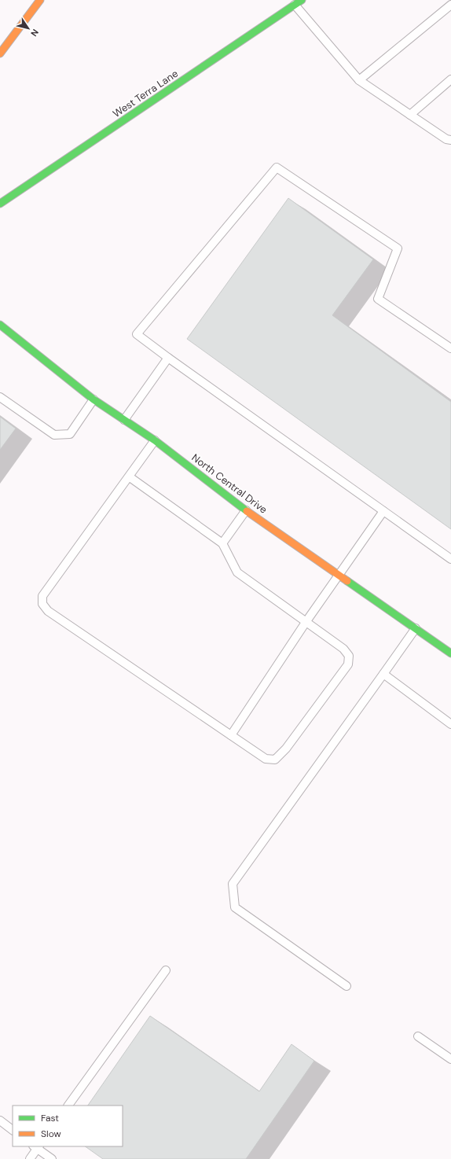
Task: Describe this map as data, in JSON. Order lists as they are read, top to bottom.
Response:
{
  "streets": {
    "main road": ["West Terra Lane", "North Central Drive"]
  },
  "legend": ["Fast", "Slow"],
  "north": "bottom right"
}
